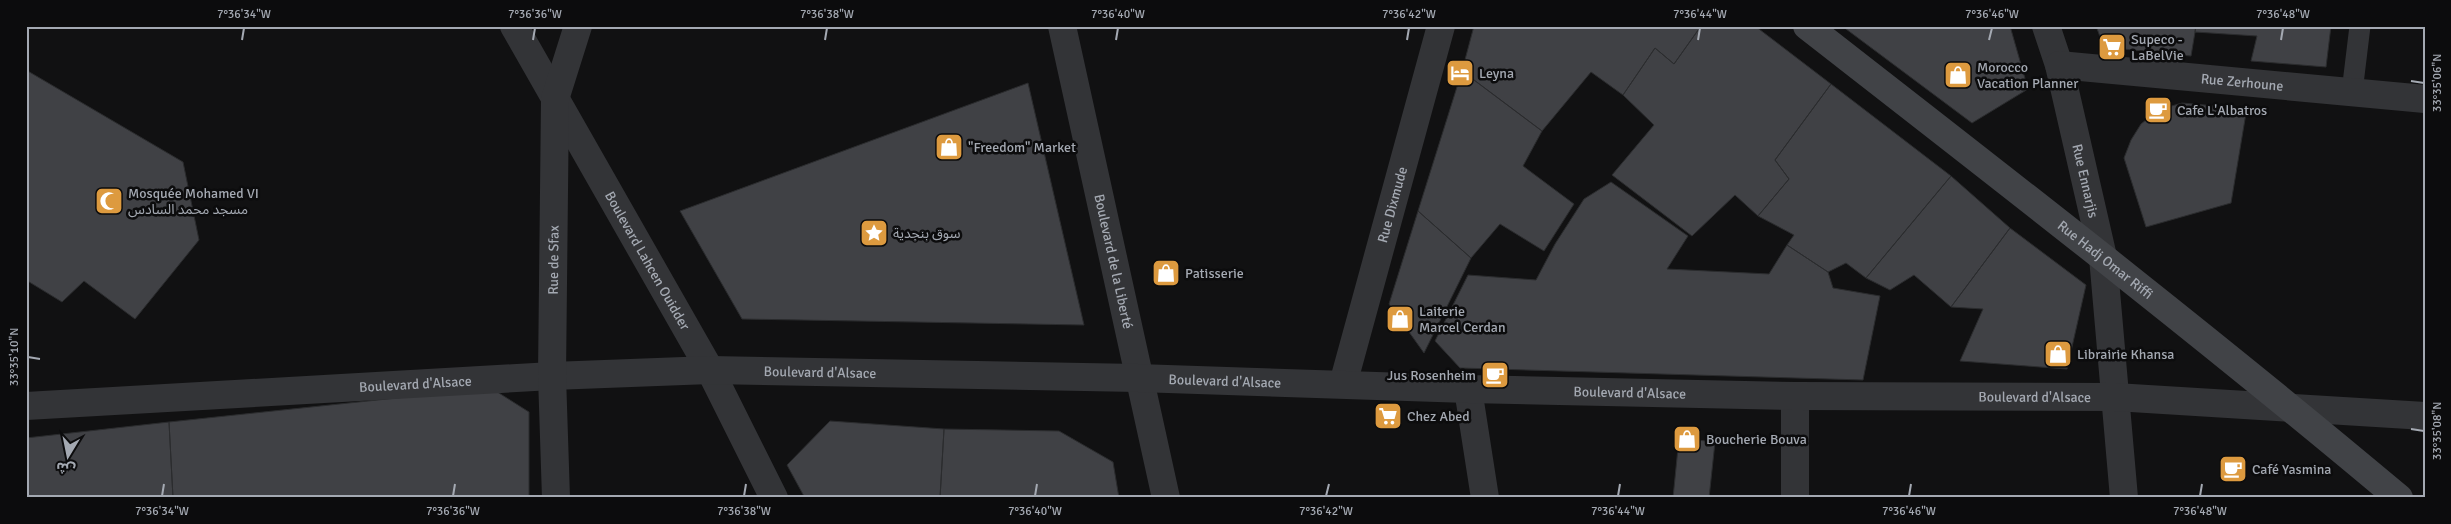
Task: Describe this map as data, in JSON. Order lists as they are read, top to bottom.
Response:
{
  "streets": {
    "street": [
      "Rue Zerhoune",
      "Rue Ennarjis",
      "Rue Dixmude",
      "Rue Hadj Omar Riffi",
      "Rue de Sfax",
      "Boulevard Lahcen Ouidder",
      "Boulevard de la Liberté",
      "Boulevard d'Alsace"
    ]
  },
  "crossings": [
    ["Rue Zerhoune", "Rue Ennarjis"],
    ["Rue Ennarjis", "Rue Hadj Omar Riffi"],
    ["Rue Ennarjis", "Boulevard d'Alsace"],
    ["Rue Dixmude", "Boulevard d'Alsace"],
    ["Rue Hadj Omar Riffi", "Boulevard d'Alsace"],
    ["Rue de Sfax", "Boulevard Lahcen Ouidder"],
    ["Rue de Sfax", "Boulevard d'Alsace"],
    ["Boulevard Lahcen Ouidder", "Boulevard d'Alsace"],
    ["Boulevard de la Liberté", "Boulevard d'Alsace"]
  ],
  "places": {
    "supermarket": ["Supeco - LaBelVie", "Chez Abed"],
    "hotel": ["Leyna"],
    "shop": [
      "Morocco Vacation Planner",
      "\"Freedom\" Market",
      "Patisserie",
      "Laiterie Marcel Cerdan",
      "Librairie Khansa",
      "Boucherie Bouva"
    ],
    "cafe": ["Cafe L'Albatros", "Jus Rosenheim", "Café Yasmina"],
    "mosque": ["Mosquée Mohamed VI مسجد محمد السادس"],
    "place": ["سوق بنجدية"]
  },
  "north": "bottom",
  "coordinates": [
    "7°36'34\"W",
    "7°36'36\"W",
    "7°36'38\"W",
    "7°36'40\"W",
    "7°36'42\"W",
    "7°36'44\"W",
    "7°36'46\"W",
    "7°36'48\"W",
    "33°35'06\"N",
    "33°35'10\"N",
    "33°35'08\"N"
  ]
}
